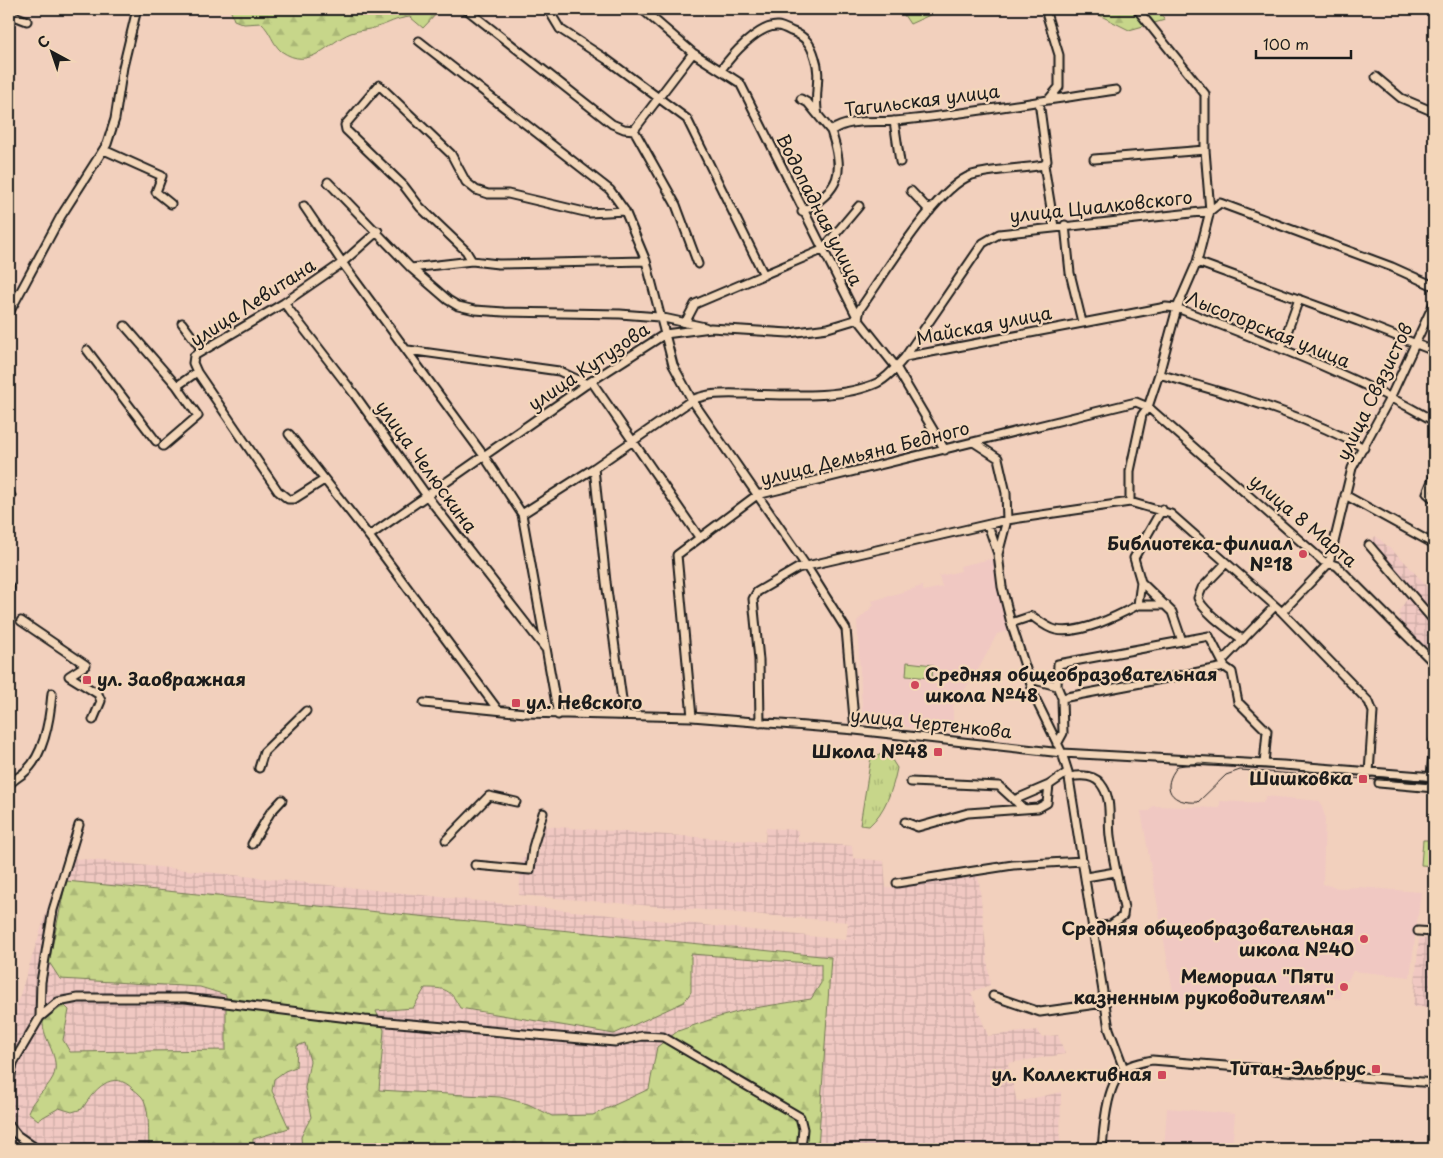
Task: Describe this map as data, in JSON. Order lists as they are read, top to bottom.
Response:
{
  "streets": {
    "street": [
      "Тагильская улица",
      "улица Циалковского",
      "Водопадная улица",
      "улица Левитана",
      "Майская улица",
      "Лысогорская улица",
      "улица Кутузова",
      "улица Связистов",
      "улица Демьяна Бедного",
      "улица Челюскина",
      "улица 8 Марта",
      "улица Чертенкова"
    ]
  },
  "crossings": [
    ["Тагильская улица", "Водопадная улица"],
    ["улица Циалковского", "Майская улица"],
    ["Водопадная улица", "Майская улица"],
    ["Водопадная улица", "улица Кутузова"],
    ["Водопадная улица", "улица Демьяна Бедного"],
    ["улица Левитана", "улица Челюскина"],
    ["Майская улица", "Лысогорская улица"],
    ["Лысогорская улица", "улица Связистов"],
    ["улица Кутузова", "улица Челюскина"],
    ["улица Связистов", "улица 8 Марта"],
    ["улица Демьяна Бедного", "улица 8 Марта"],
    ["улица Демьяна Бедного", "улица Чертенкова"]
  ],
  "places": {
    "other": [
      "Библиотека-филиал №18",
      "Средняя общеобразовательная школа №48",
      "Средняя общеобразовательная школа №40",
      "Мемориал \"Пяти казненным руководителям\""
    ],
    "transit": [
      "ул. Заовражная",
      "ул. Невского",
      "Школа №48",
      "Шишковка",
      "Титан-Эльбрус",
      "ул. Коллективная"
    ]
  },
  "scale_bar": "100 m",
  "north": "top left"
}
